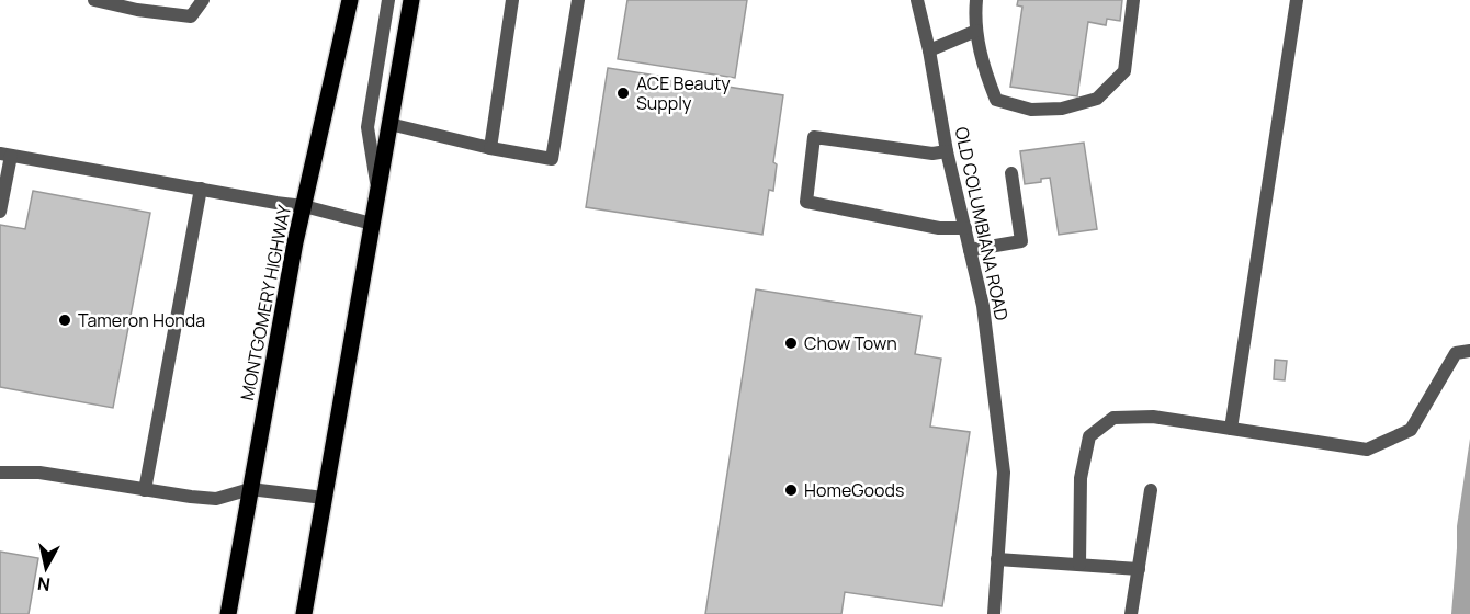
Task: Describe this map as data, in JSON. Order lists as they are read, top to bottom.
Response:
{
  "streets": {
    "main road": ["MONTGOMERY HIGHWAY"],
    "lane": ["OLD COLUMBIANA ROAD"]
  },
  "places": [
    "ACE Beauty Supply",
    "Tameron Honda",
    "Chow Town",
    "HomeGoods"
  ],
  "north": "bottom"
}
